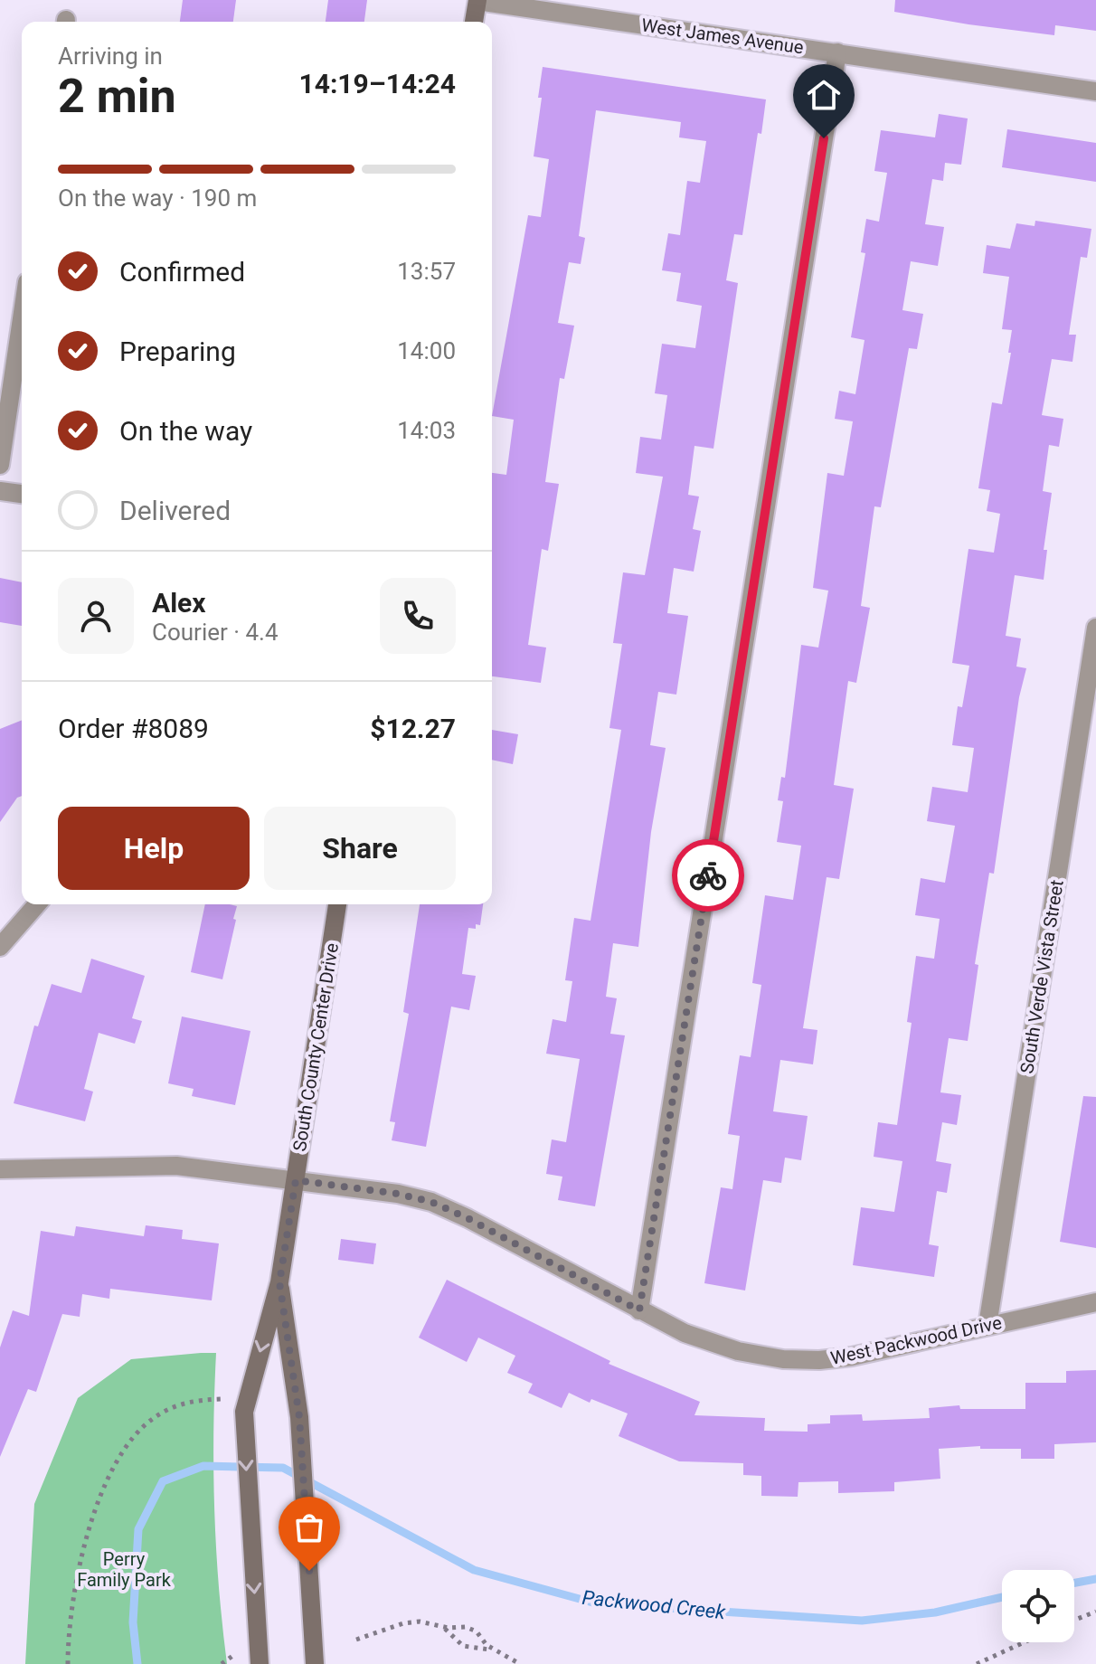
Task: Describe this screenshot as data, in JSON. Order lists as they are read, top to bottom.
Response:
{
  "streets": {
    "street": [
      "West James Avenue",
      "South Verde Vista Street",
      "South County Center Drive",
      "West Packwood Drive"
    ]
  },
  "crossings": [
    ["South Verde Vista Street", "West Packwood Drive"],
    ["South County Center Drive", "West Packwood Drive"]
  ],
  "water": ["Packwood Creek"],
  "parks": ["Perry Family Park"],
  "page": {
    "heading": ["2 min", "Arriving in", "14:19–14:24"],
    "panel": [
      "Alex",
      "Courier · 4.4",
      "Order #8089",
      "$12.27"
    ],
    "bar": "On the way · 190 m",
    "list": [
      ["Confirmed", "13:57"],
      ["Preparing", "14:00"],
      ["On the way", "14:03"],
      "Delivered"
    ],
    "buttons": ["Help", "Share"]
  }
}
